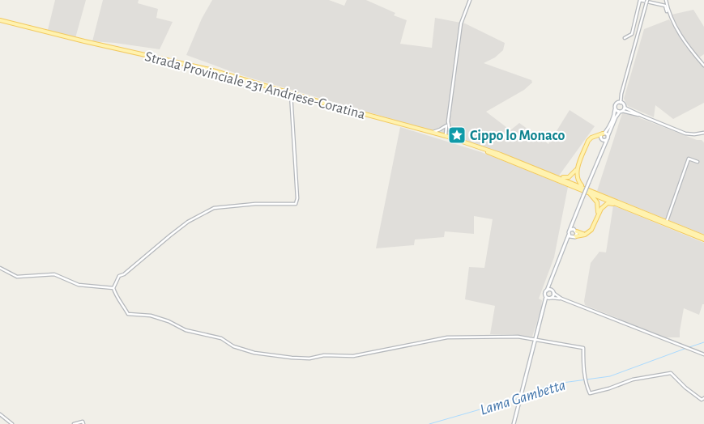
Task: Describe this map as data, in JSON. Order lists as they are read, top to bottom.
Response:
{
  "streets": {
    "main road": ["Strada Provinciale 231 Andriese-Coratina"]
  },
  "water": ["Lama Gambetta"],
  "places": {
    "place": ["Cippo lo Monaco"]
  }
}
